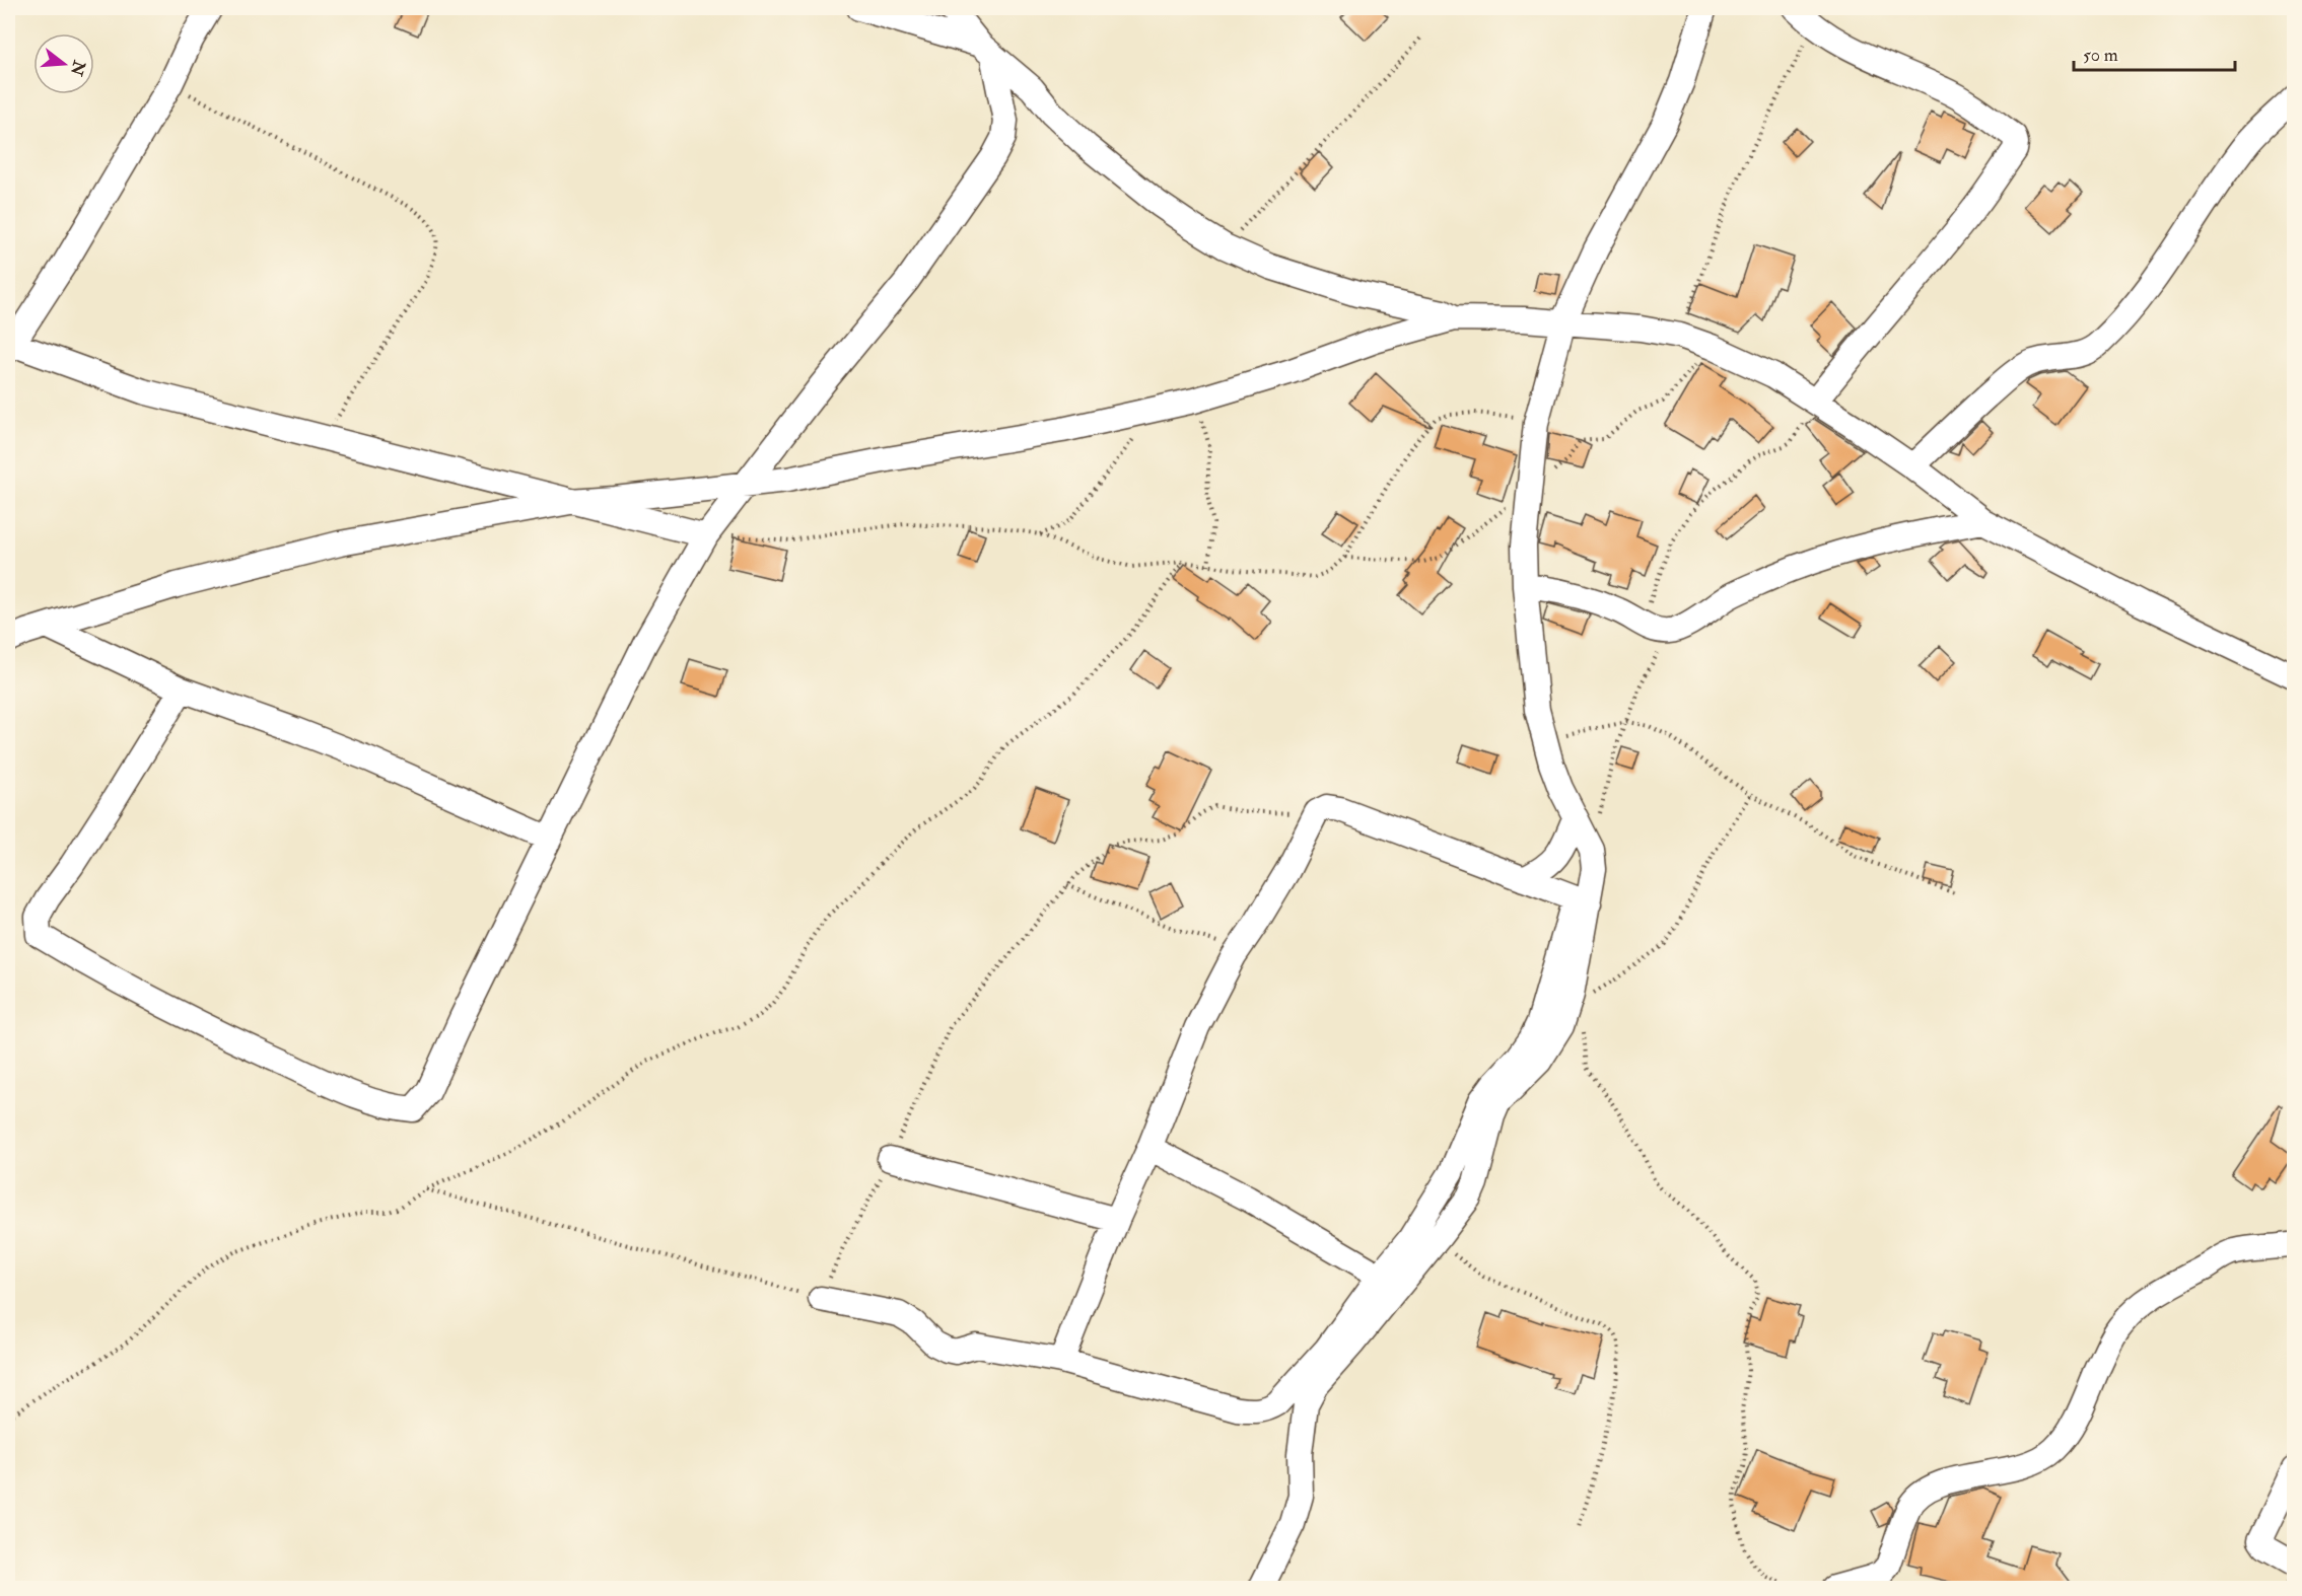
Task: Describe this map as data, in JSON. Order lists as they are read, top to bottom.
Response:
{
  "scale_bar": "50 m",
  "north": "right"
}
